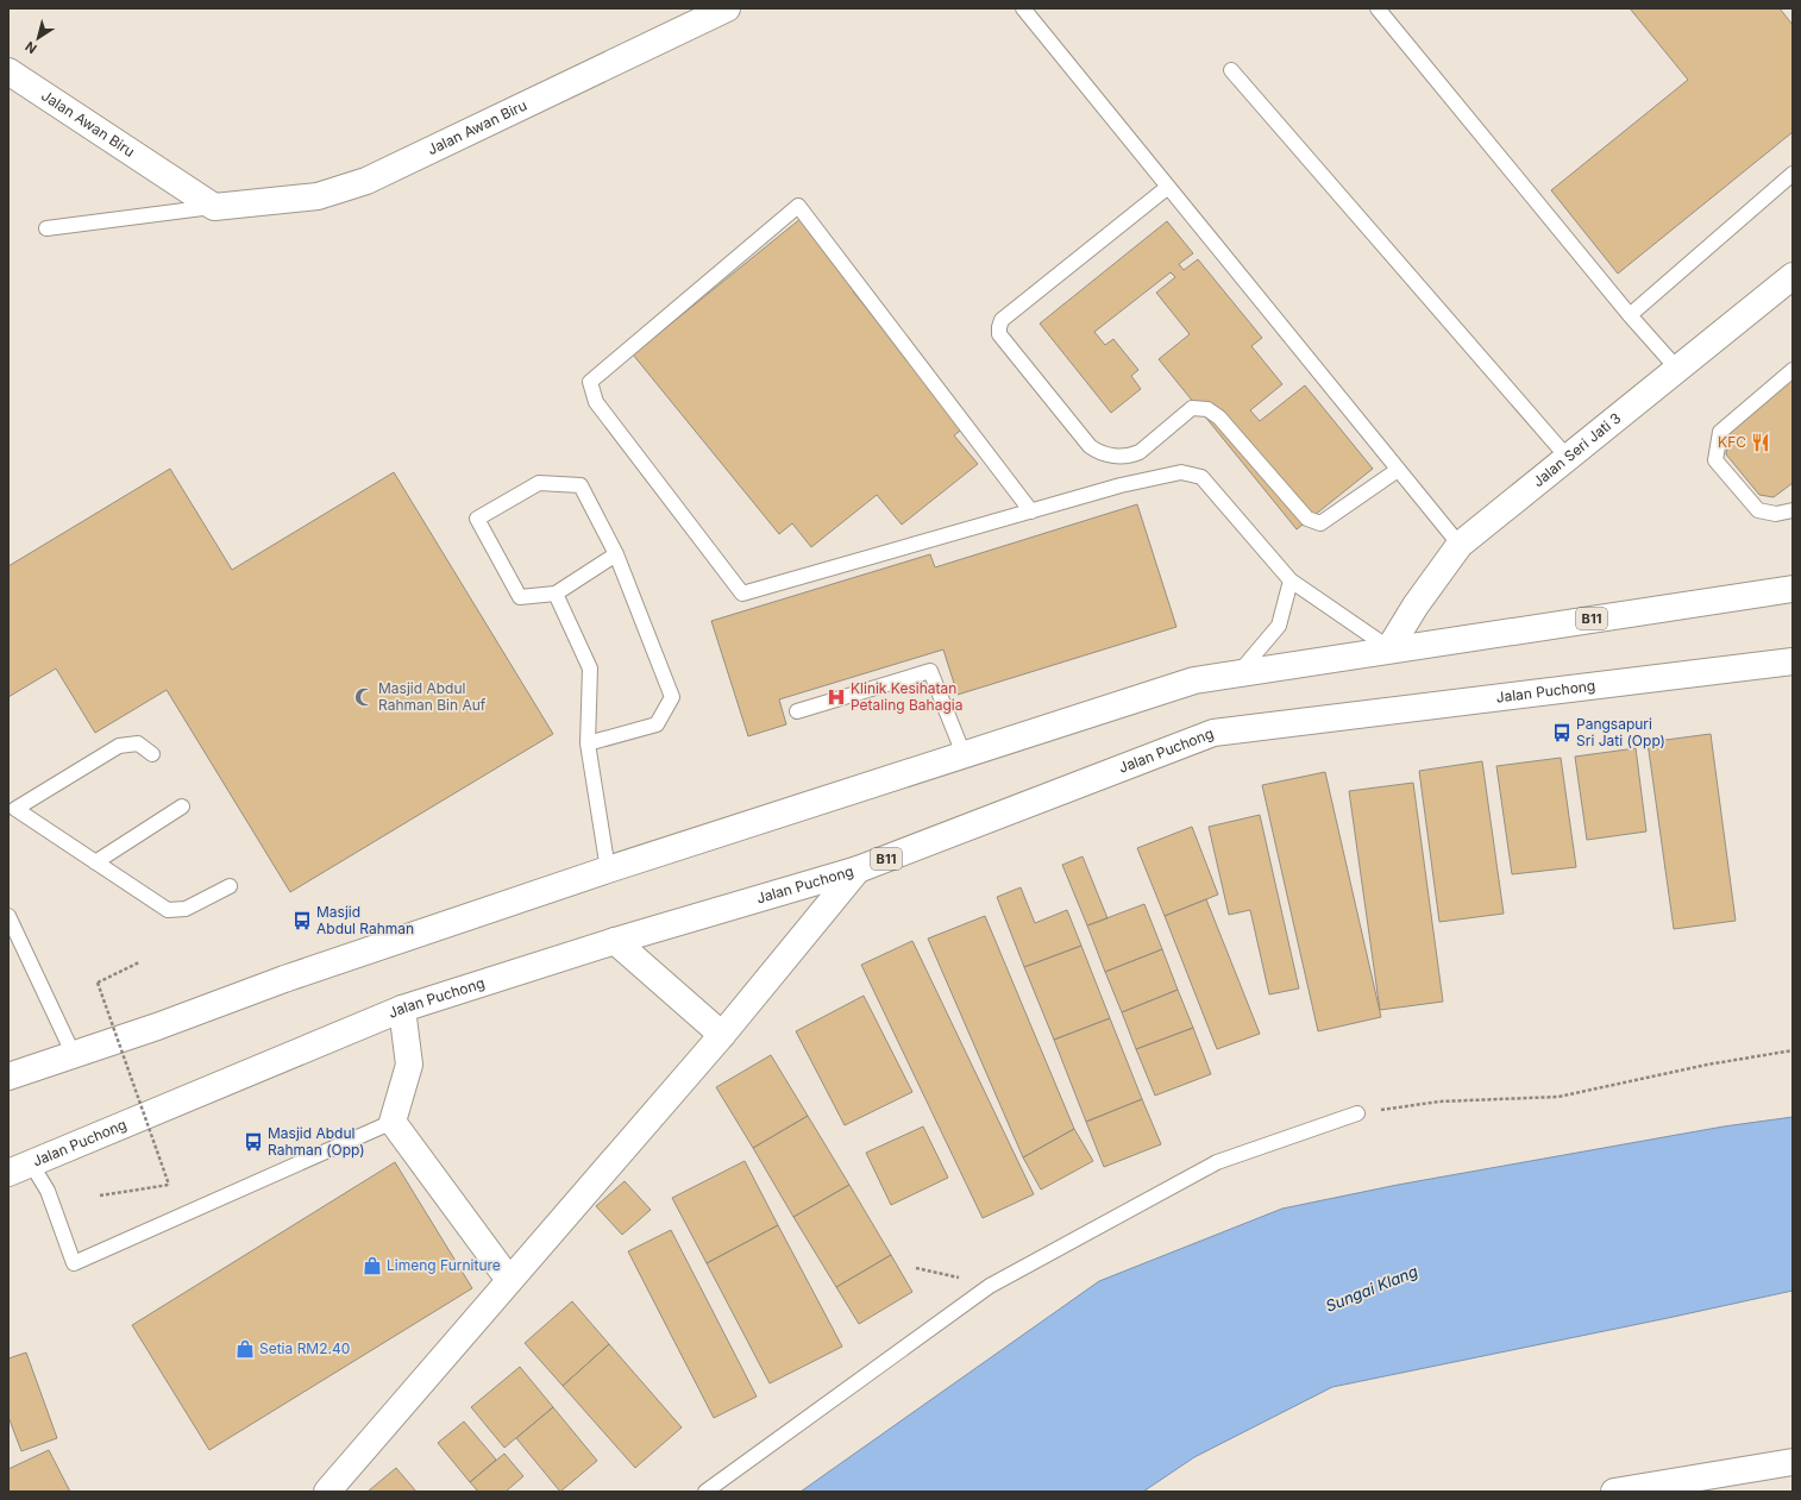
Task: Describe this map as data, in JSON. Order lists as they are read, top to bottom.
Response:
{
  "streets": {
    "main road": [
      "Jalan Awan Biru",
      "Jalan Seri Jati 3",
      "B11",
      "Jalan Puchong"
    ]
  },
  "crossings": [
    ["Jalan Seri Jati 3", "B11"]
  ],
  "water": ["Sungai Klang"],
  "places": {
    "restaurant": ["KFC"],
    "mosque": ["Masjid Abdul Rahman Bin Auf"],
    "hospital": ["Klinik Kesihatan Petaling Bahagia"],
    "bus stop": ["Pangsapuri Sri Jati (Opp)", "Masjid Abdul Rahman", "Masjid Abdul Rahman (Opp)"],
    "shop": ["Limeng Furniture", "Setia RM2.40"]
  },
  "north": "bottom left"
}
